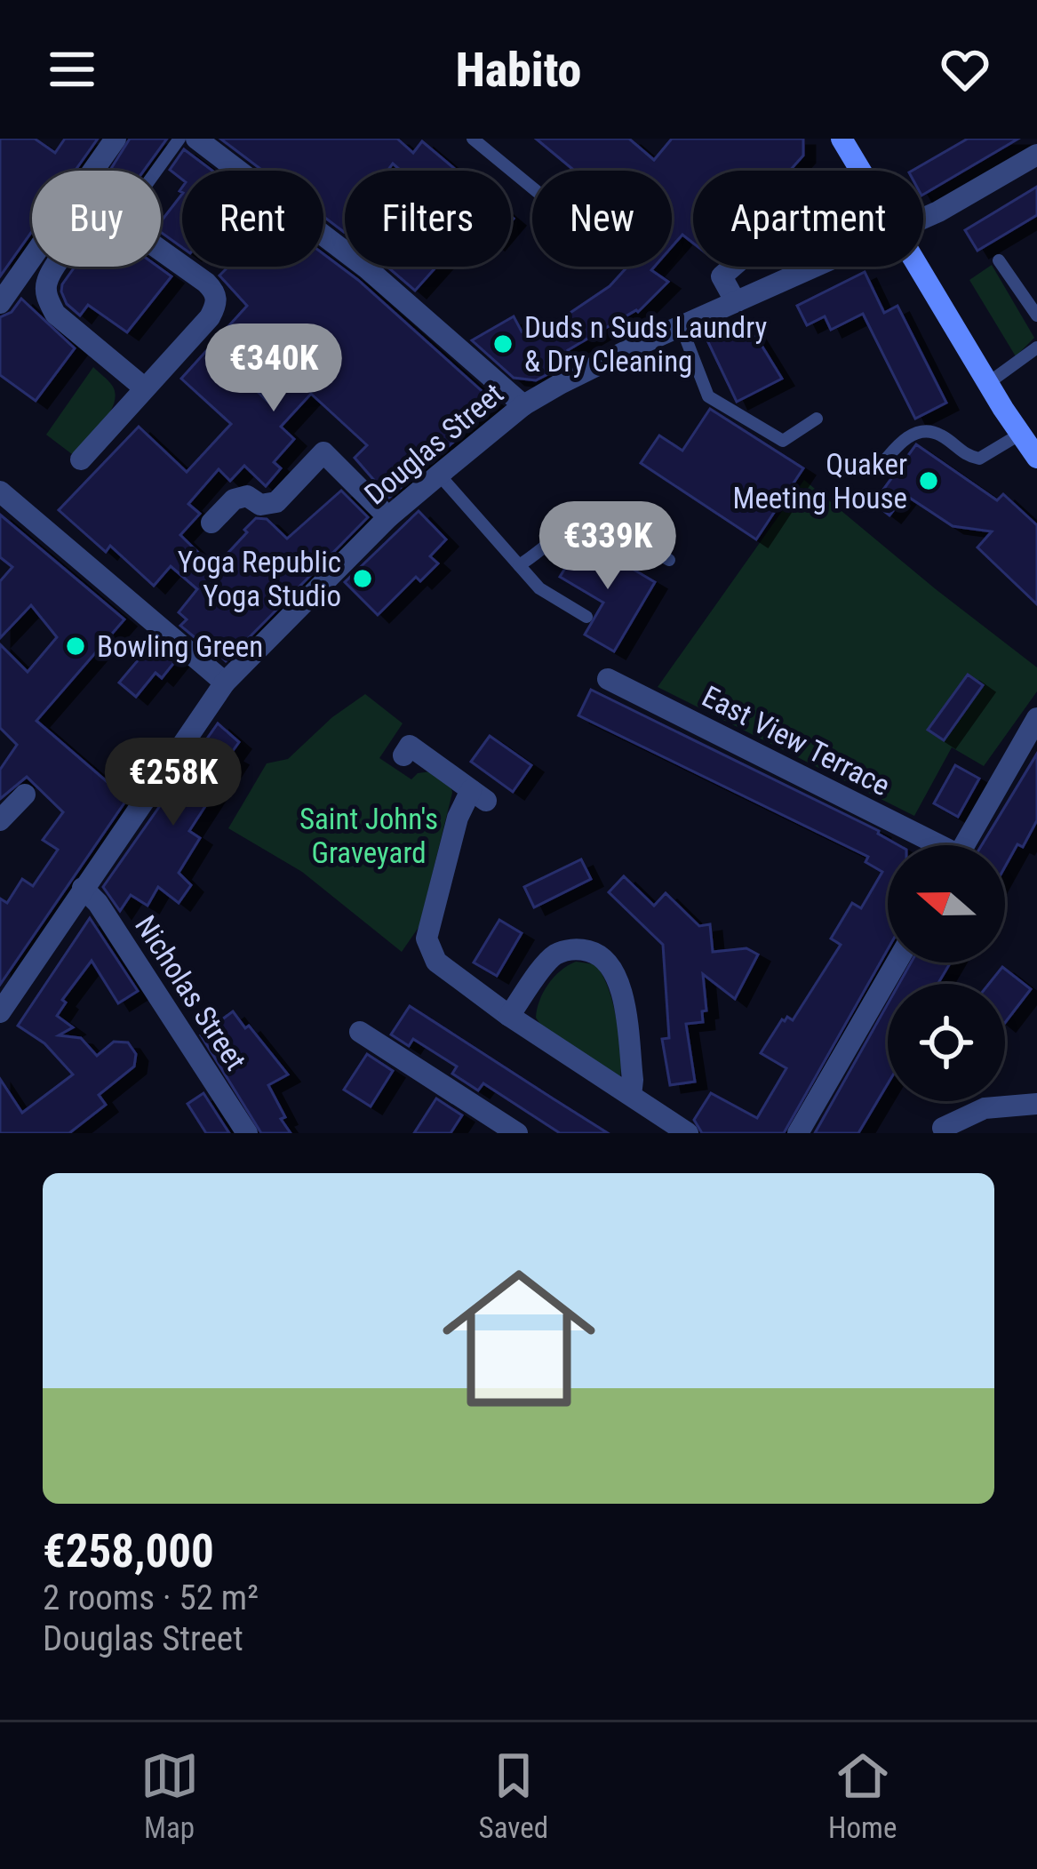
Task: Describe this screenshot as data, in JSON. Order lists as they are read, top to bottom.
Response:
{
  "streets": {
    "street": ["Douglas Street", "East View Terrace", "Nicholas Street"]
  },
  "crossings": [
    ["Douglas Street", "Nicholas Street"]
  ],
  "parks": ["Saint John's Graveyard"],
  "places": [
    "Duds n Suds Laundry & Dry Cleaning",
    "Quaker Meeting House",
    "Yoga Republic Yoga Studio",
    "Bowling Green"
  ],
  "north": "left",
  "page": {
    "header": "Habito",
    "chip": [
      "Buy",
      "Rent",
      "Filters",
      "New",
      "Apartment"
    ],
    "price": ["€340K", "€339K", "€258K"],
    "list": [
      {
        "name": "€258,000",
        "note": "2 rooms · 52 m² · Douglas Street"
      }
    ],
    "tabs": ["Map", "Saved", "Home"]
  }
}
